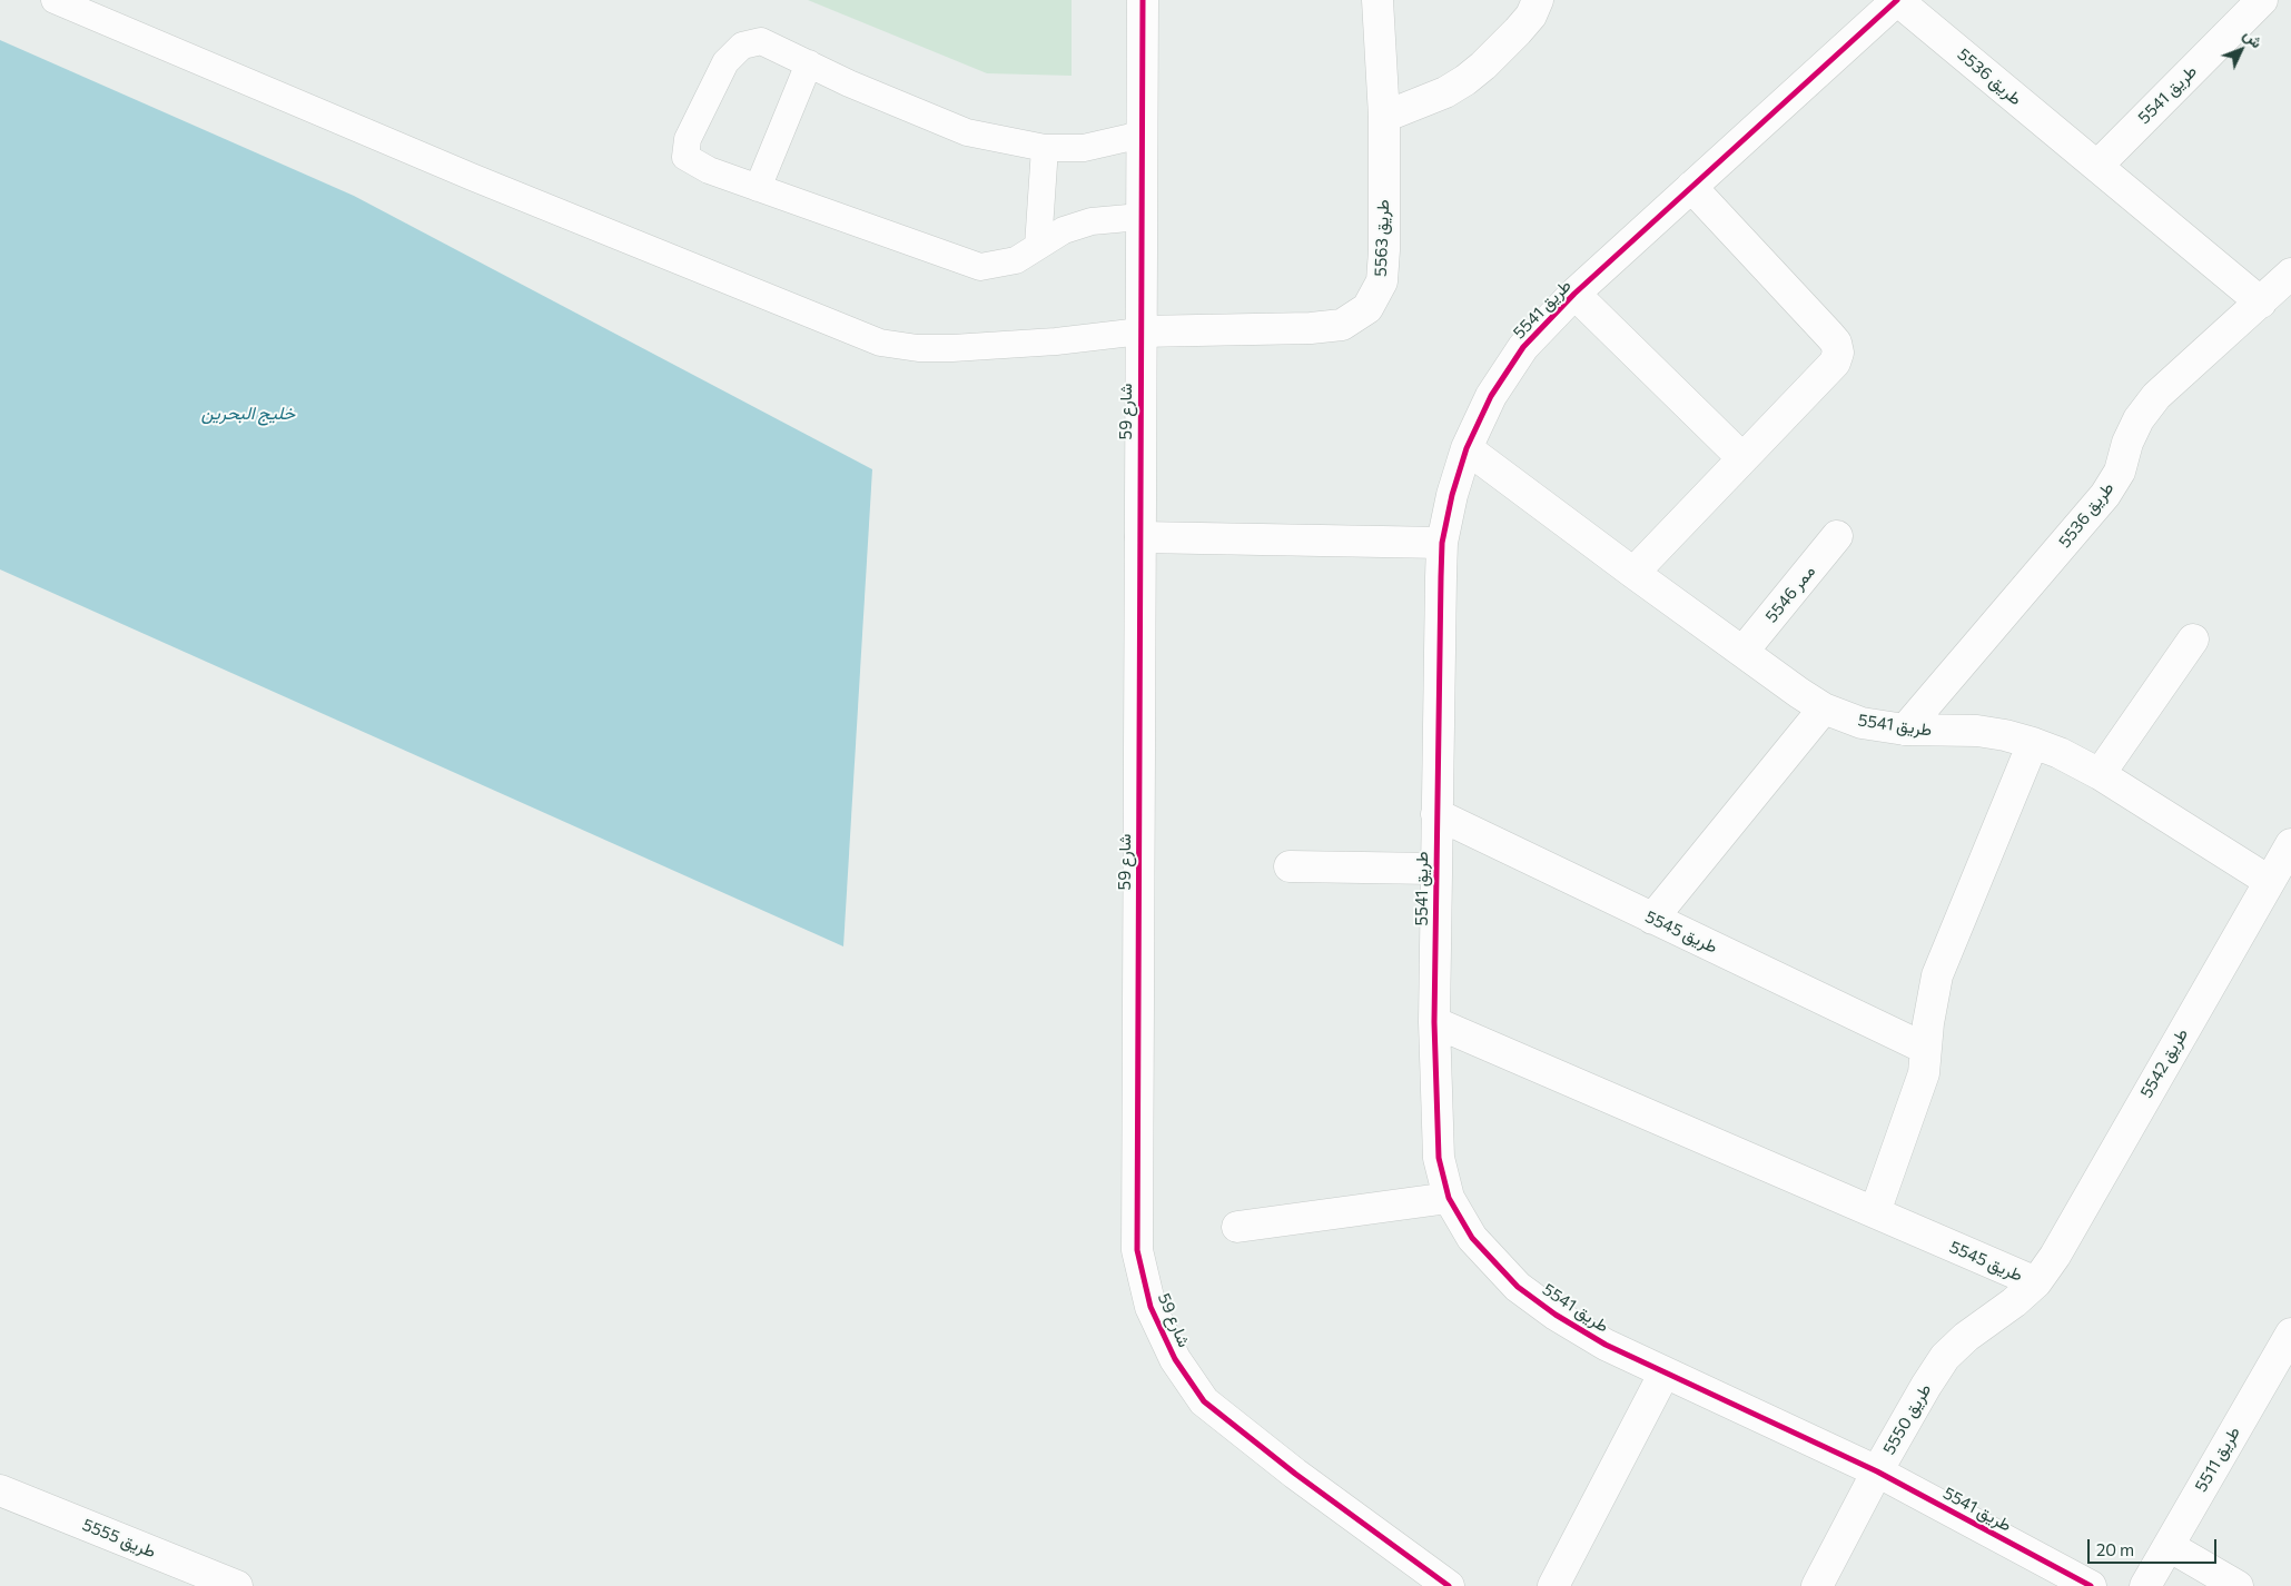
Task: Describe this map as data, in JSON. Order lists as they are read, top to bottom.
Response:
{
  "streets": {
    "street": [
      "طريق 5536",
      "طريق 5541",
      "طريق 5563",
      "شارع 59",
      "ممر 5546",
      "طريق 5545",
      "طريق 5542",
      "طريق 5550",
      "طريق 5511",
      "طريق 5555"
    ]
  },
  "crossings": [
    ["طريق 5536", "طريق 5541"],
    ["طريق 5541", "ممر 5546"],
    ["طريق 5541", "طريق 5545"],
    ["طريق 5541", "طريق 5542"],
    ["طريق 5541", "طريق 5550"],
    ["طريق 5563", "شارع 59"],
    ["طريق 5545", "طريق 5542"],
    ["طريق 5545", "طريق 5550"],
    ["طريق 5542", "طريق 5550"]
  ],
  "water": ["خليج البحرين"],
  "scale_bar": "20 m",
  "north": "top right"
}
